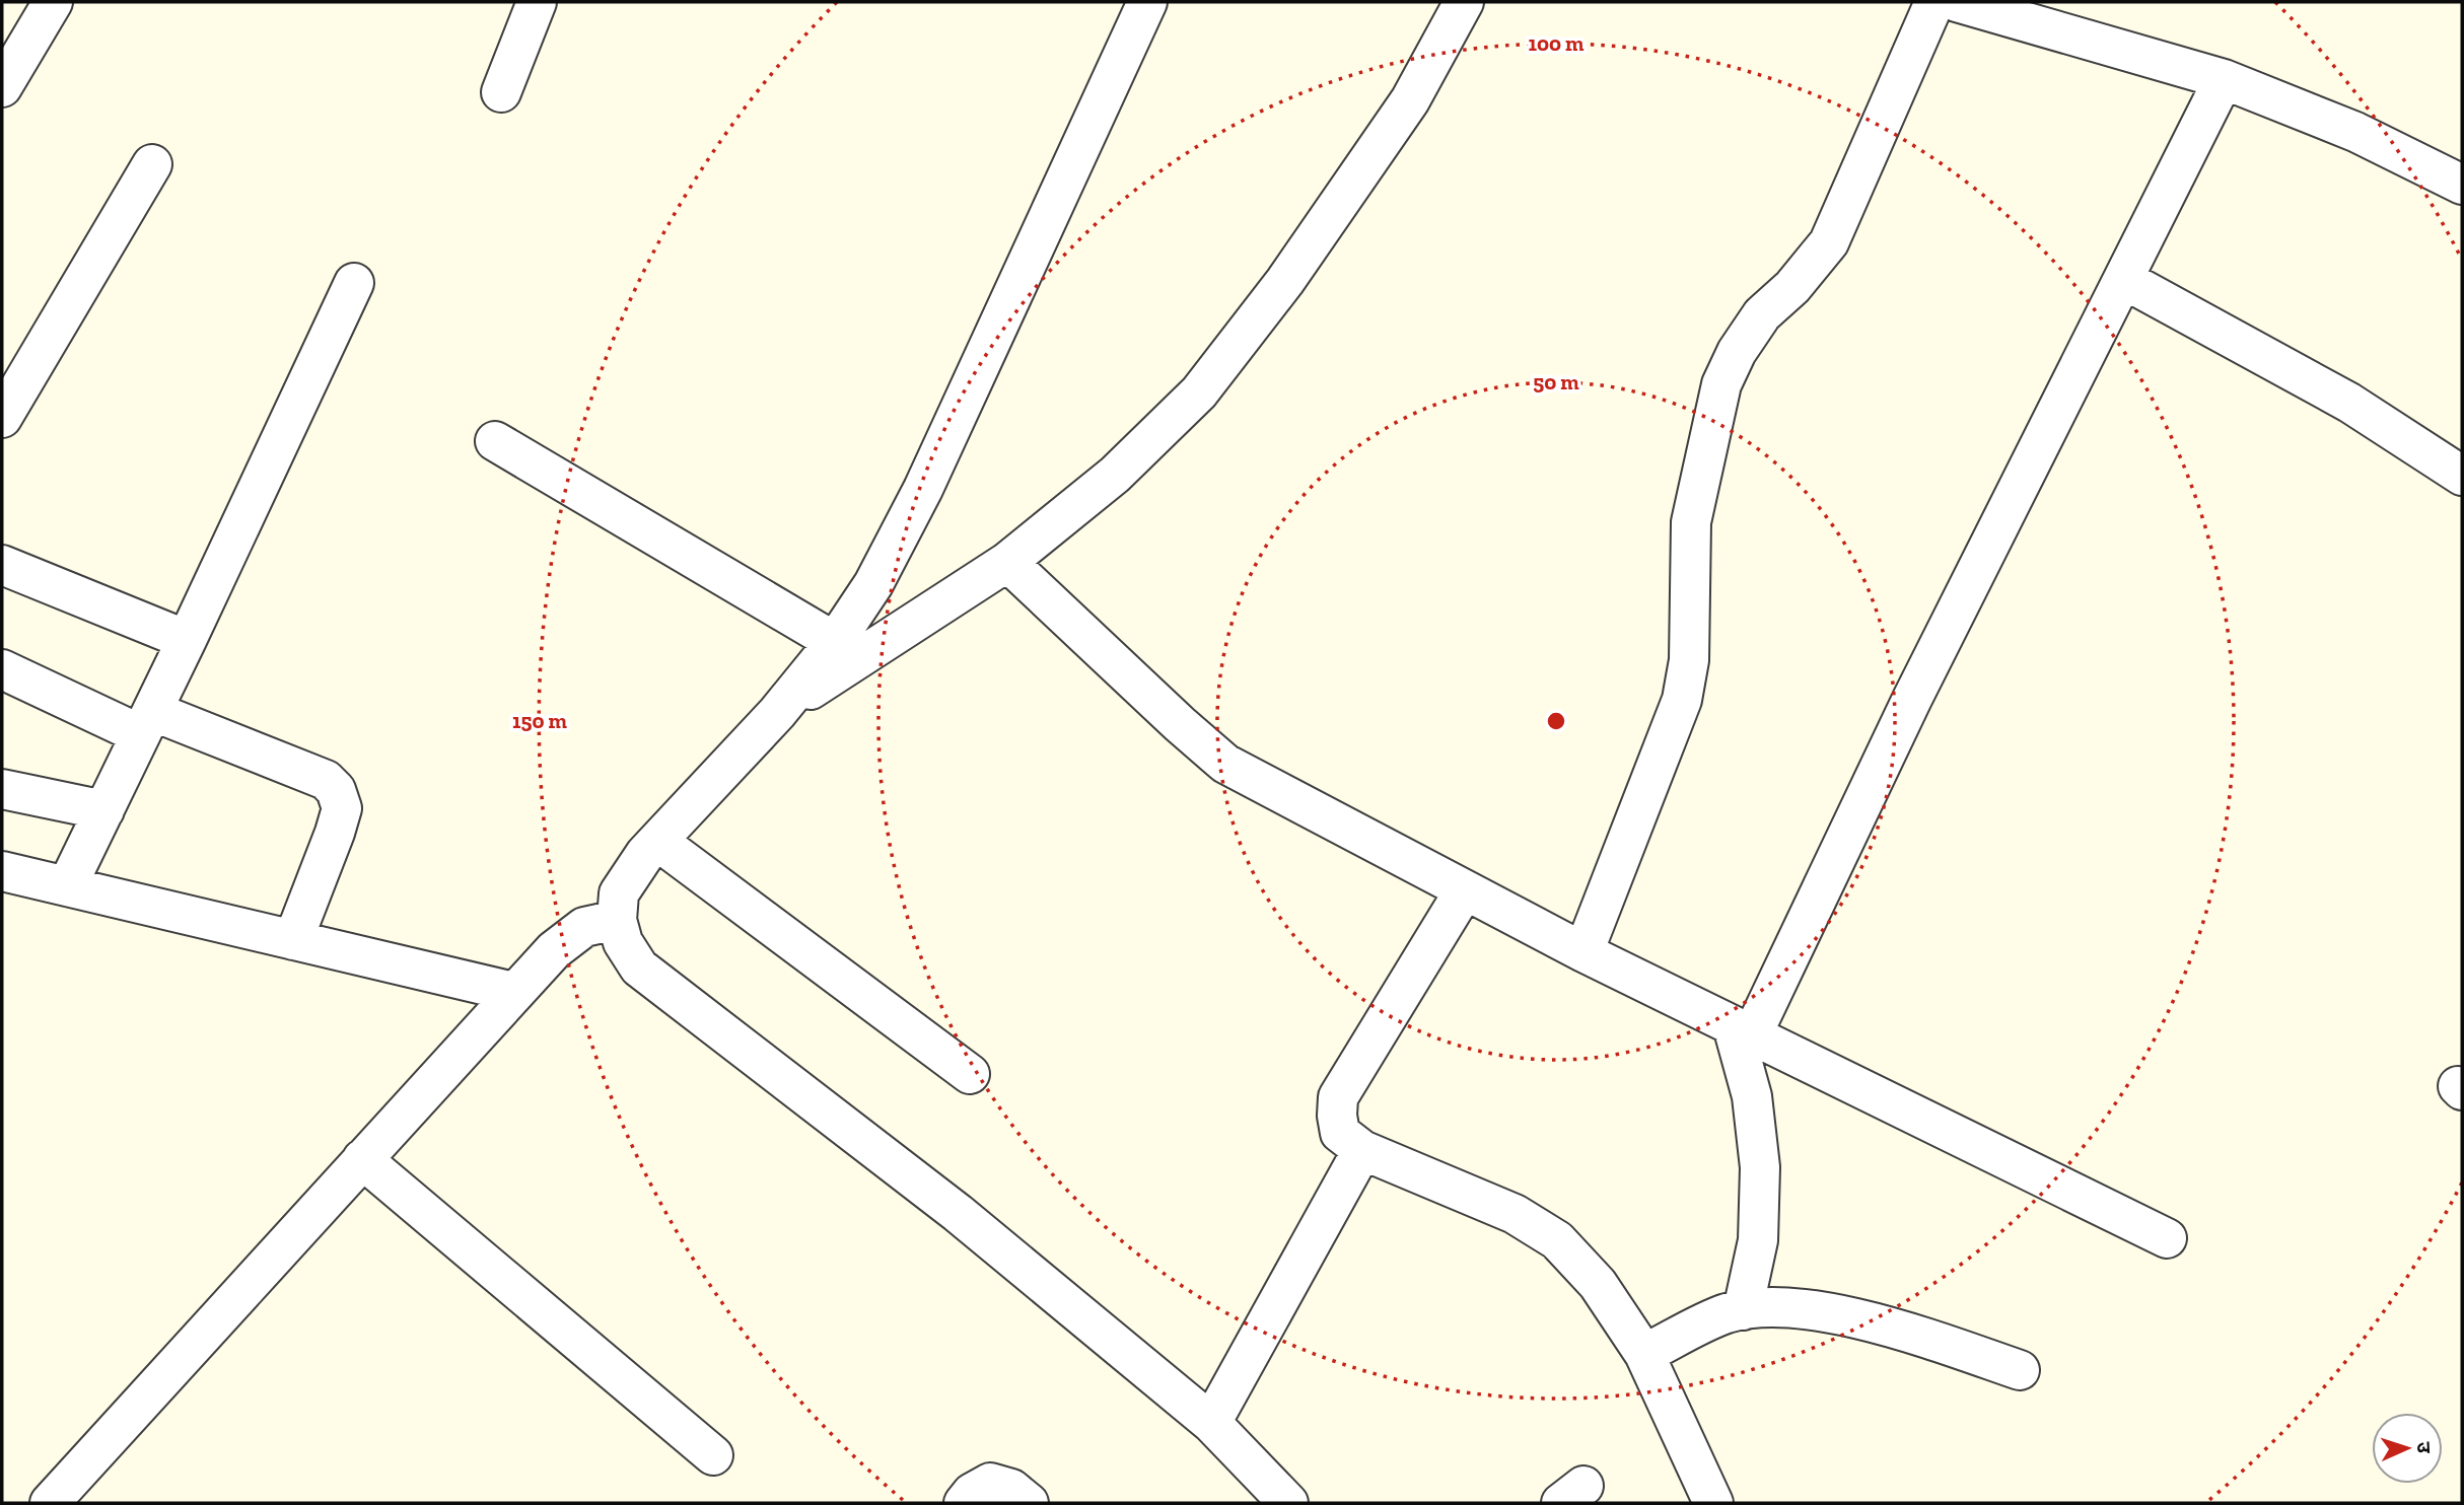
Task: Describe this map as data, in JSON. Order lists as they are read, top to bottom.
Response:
{
  "north": "right",
  "rings": ["100 m", "50 m", "150 m"]
}
